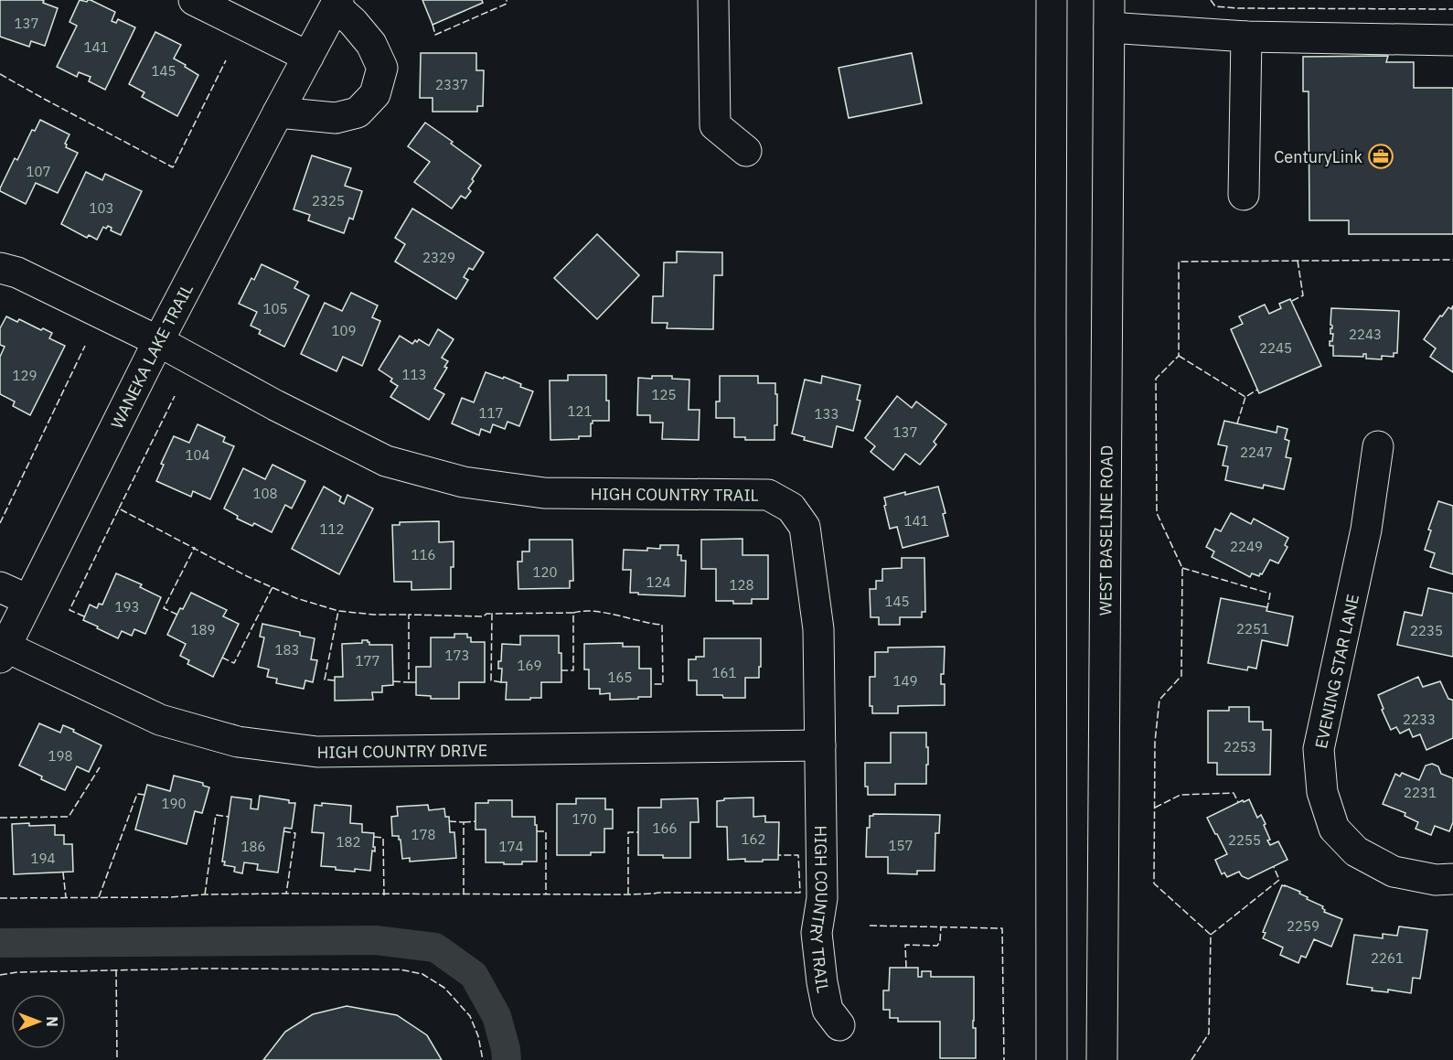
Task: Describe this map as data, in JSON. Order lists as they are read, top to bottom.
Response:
{
  "streets": {
    "street": [
      "WANEKA LAKE TRAIL",
      "HIGH COUNTRY TRAIL",
      "WEST BASELINE ROAD",
      "EVENING STAR LANE",
      "HIGH COUNTRY DRIVE"
    ]
  },
  "crossings": [
    ["WANEKA LAKE TRAIL", "HIGH COUNTRY TRAIL"],
    ["WANEKA LAKE TRAIL", "HIGH COUNTRY DRIVE"],
    ["HIGH COUNTRY TRAIL", "HIGH COUNTRY DRIVE"]
  ],
  "places": {
    "office": ["CenturyLink"]
  },
  "house_numbers": [
    "137",
    "141",
    "145",
    "2337",
    "107",
    "2325",
    "103",
    "2329",
    "105",
    "109",
    "2243",
    "2245",
    "113",
    "129",
    "125",
    "121",
    "117",
    "133",
    "137",
    "2247",
    "104",
    "108",
    "141",
    "112",
    "2249",
    "116",
    "120",
    "124",
    "128",
    "145",
    "193",
    "2251",
    "189",
    "2235",
    "183",
    "173",
    "177",
    "169",
    "161",
    "165",
    "149",
    "2233",
    "2253",
    "198",
    "2231",
    "190",
    "170",
    "166",
    "178",
    "162",
    "2255",
    "182",
    "157",
    "186",
    "174",
    "194",
    "2259",
    "2261"
  ],
  "north": "right"
}
